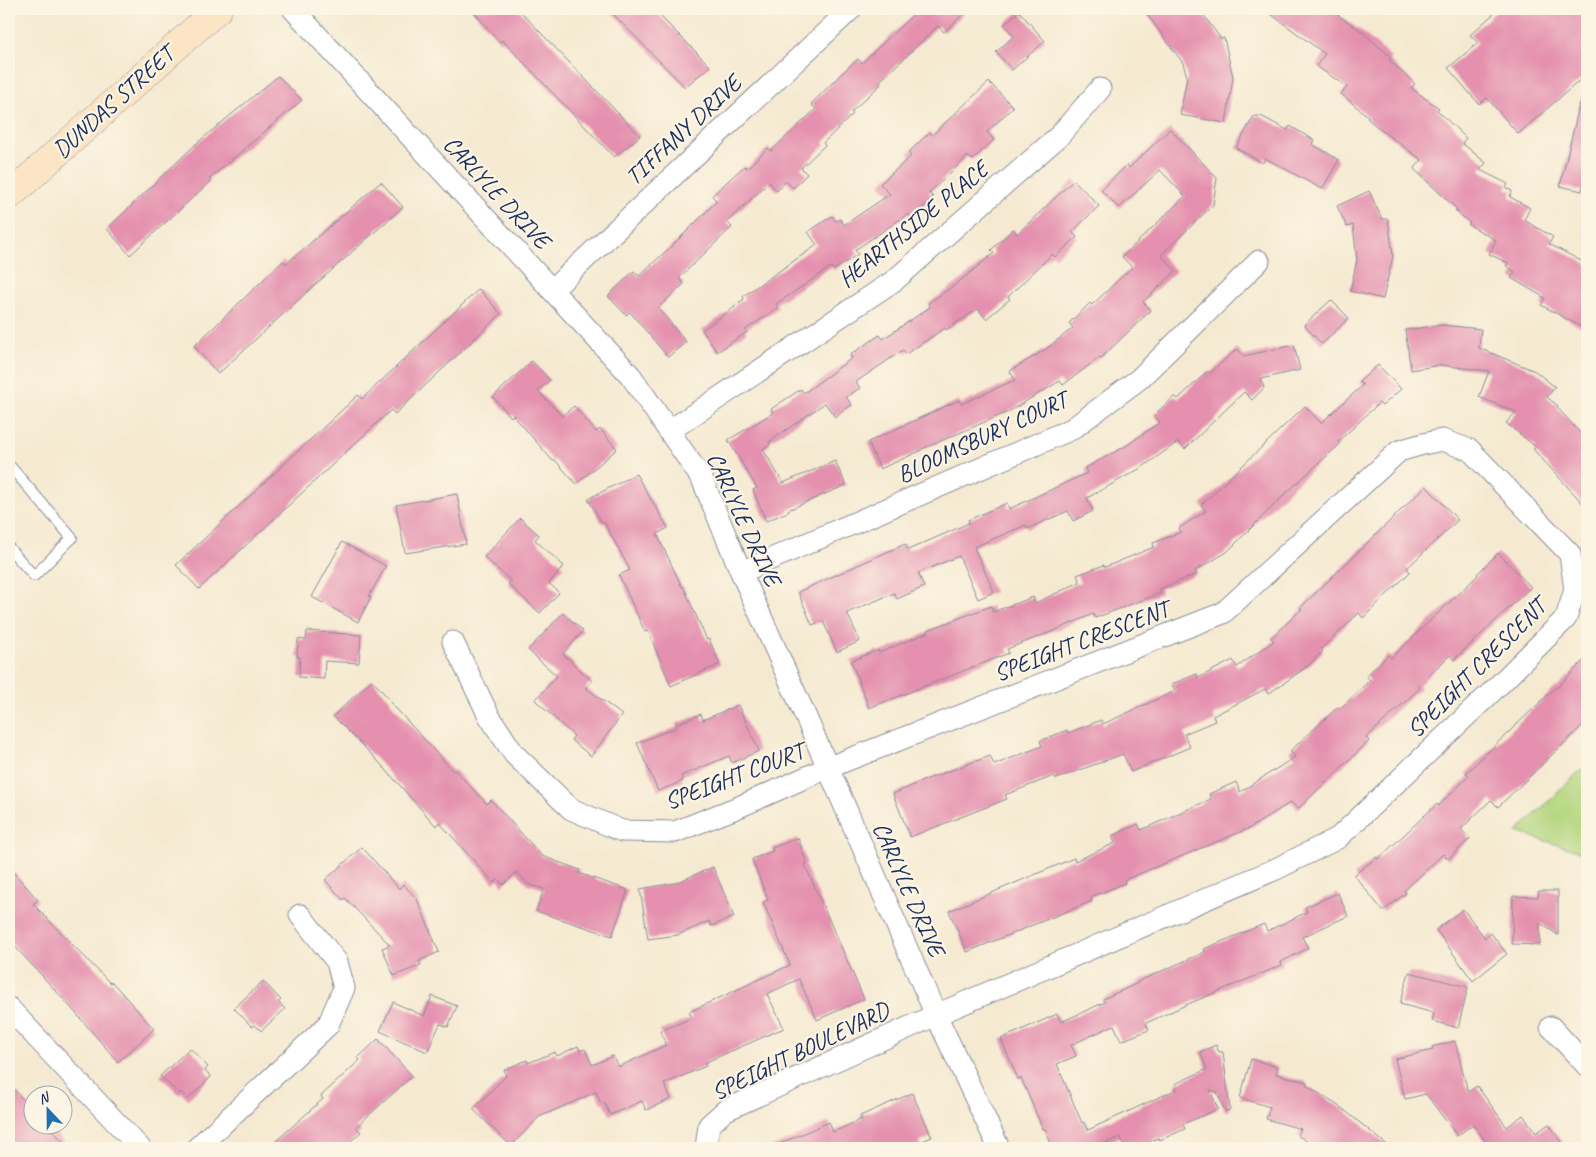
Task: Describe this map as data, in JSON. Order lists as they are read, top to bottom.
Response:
{
  "streets": {
    "main road": ["DUNDAS STREET"],
    "street": [
      "TIFFANY DRIVE",
      "CARLYLE DRIVE",
      "HEARTHSIDE PLACE",
      "BLOOMSBURY COURT",
      "SPEIGHT CRESCENT",
      "SPEIGHT COURT",
      "SPEIGHT BOULEVARD"
    ]
  },
  "crossings": [
    ["TIFFANY DRIVE", "CARLYLE DRIVE"],
    ["CARLYLE DRIVE", "HEARTHSIDE PLACE"],
    ["CARLYLE DRIVE", "BLOOMSBURY COURT"],
    ["CARLYLE DRIVE", "SPEIGHT CRESCENT"],
    ["CARLYLE DRIVE", "SPEIGHT COURT"],
    ["CARLYLE DRIVE", "SPEIGHT BOULEVARD"],
    ["SPEIGHT CRESCENT", "SPEIGHT COURT"],
    ["SPEIGHT CRESCENT", "SPEIGHT BOULEVARD"]
  ],
  "north": "top"
}
